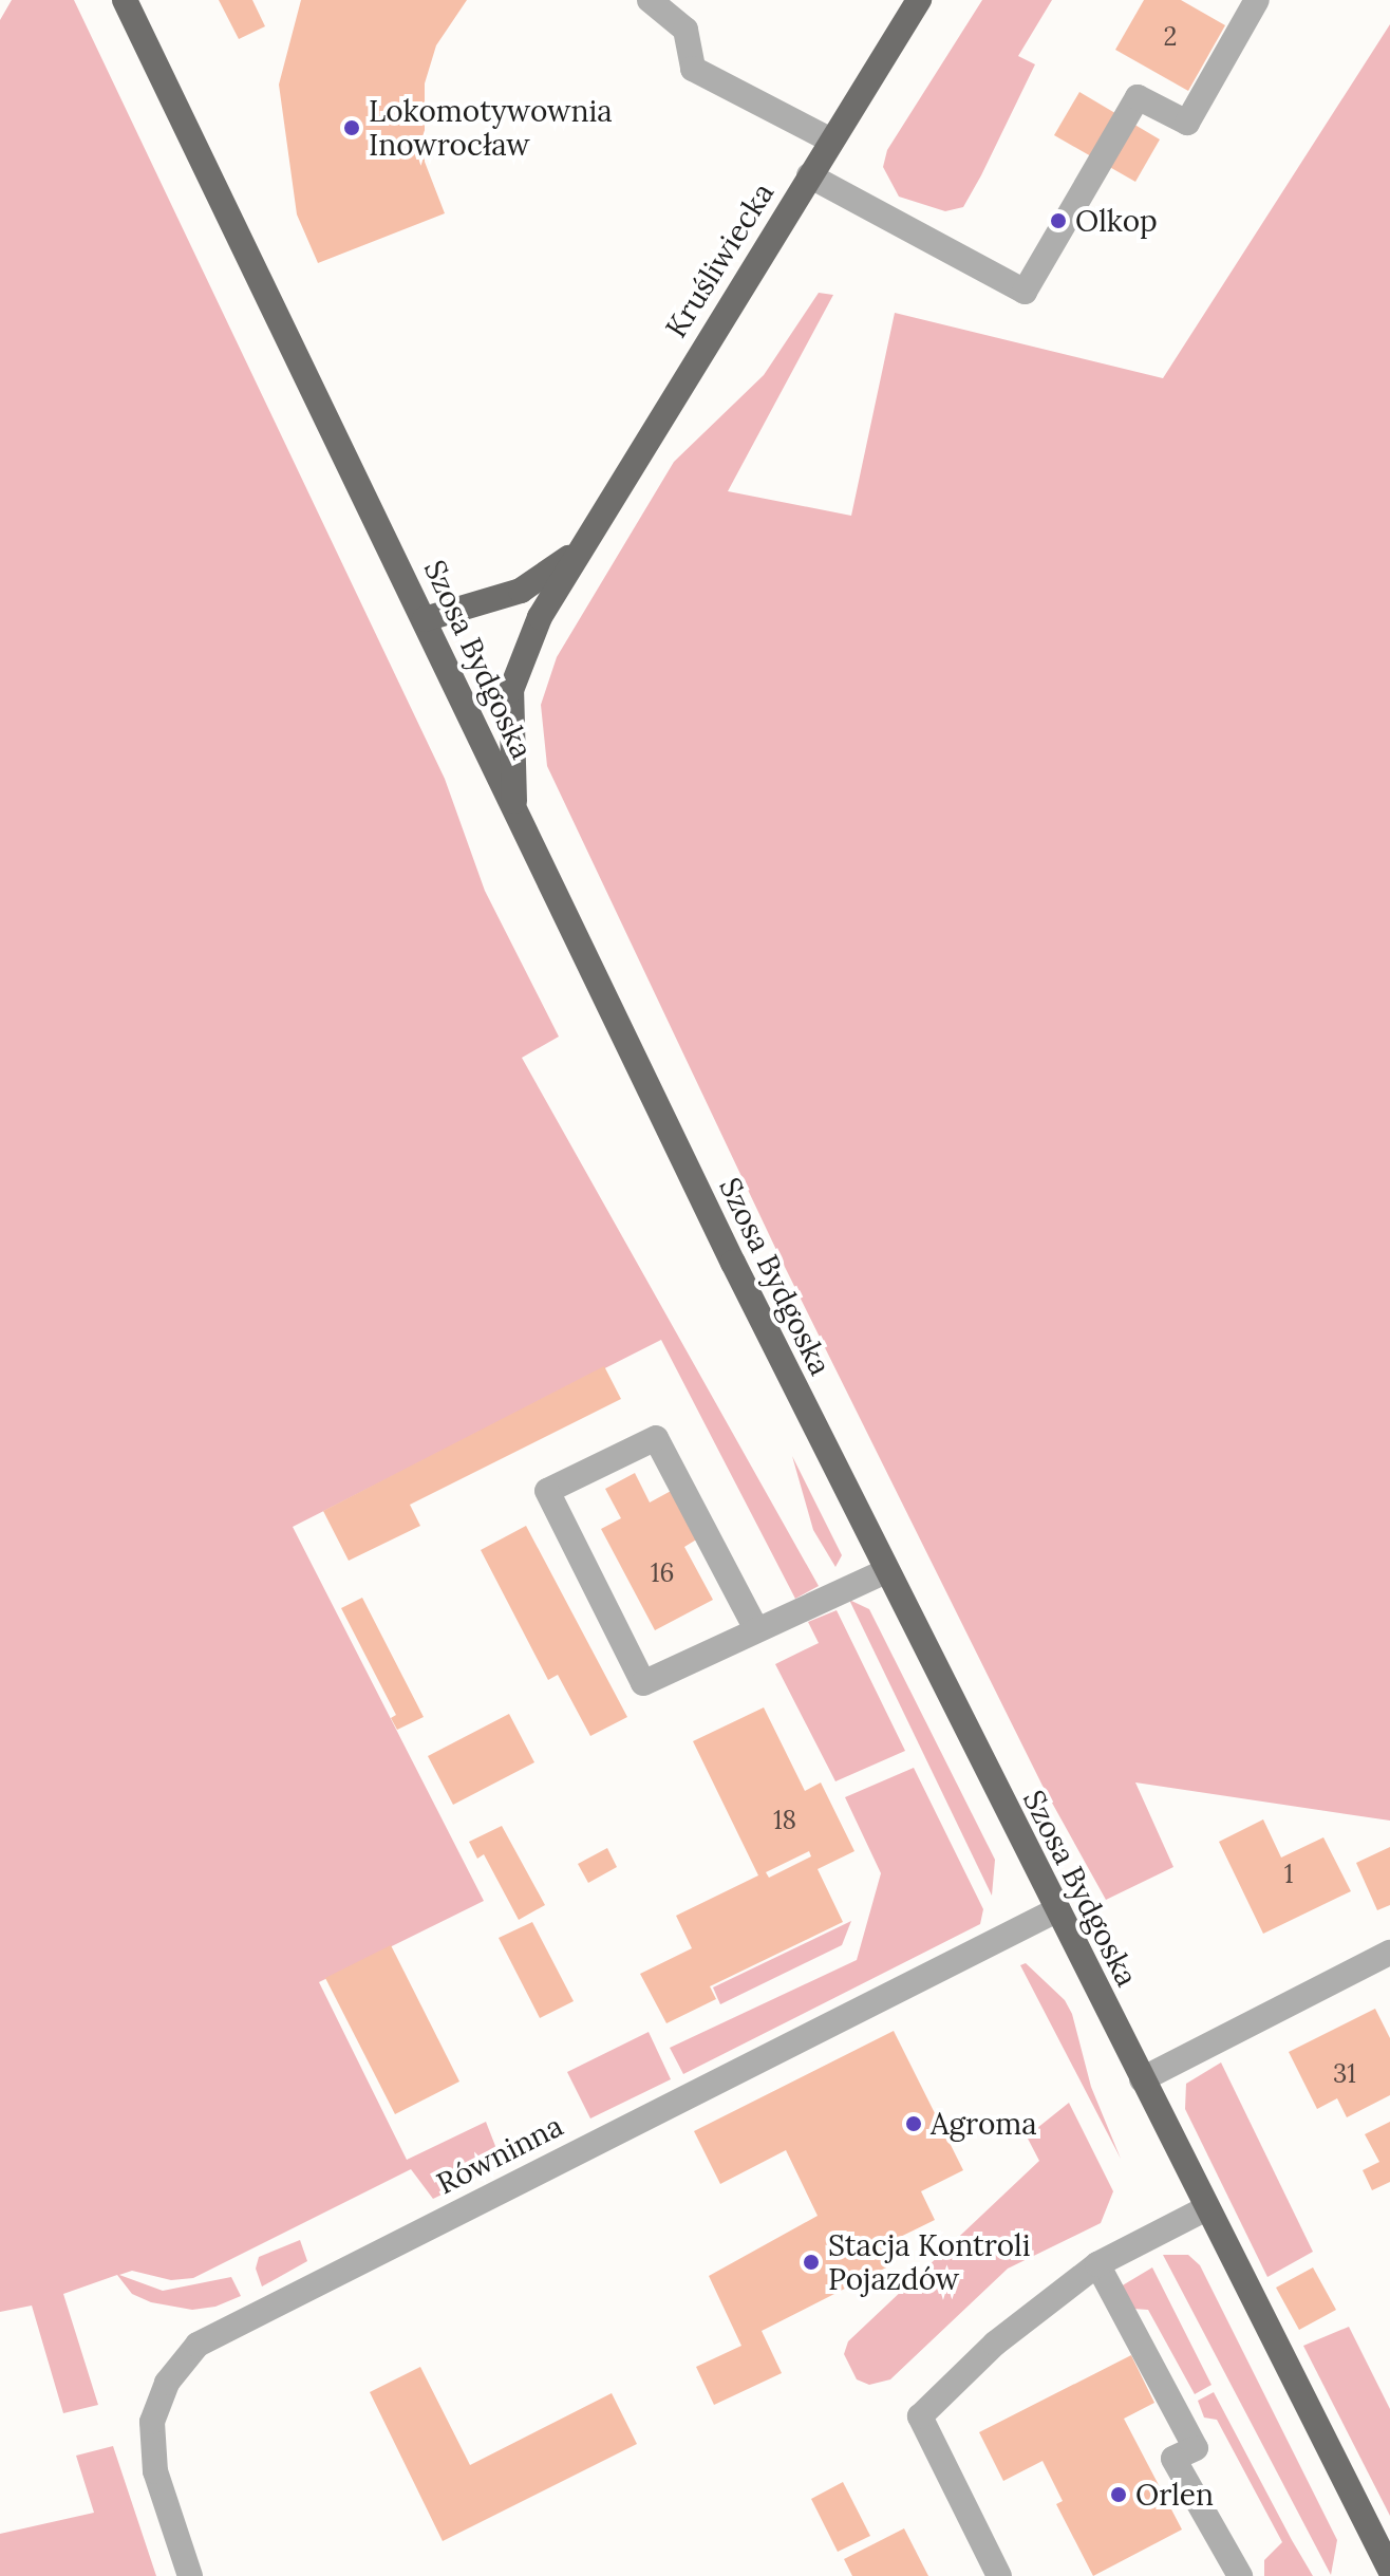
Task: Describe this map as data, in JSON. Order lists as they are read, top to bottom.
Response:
{
  "streets": {
    "main road": ["Kruśliwiecka", "Szosa Bydgoska"],
    "street": ["Równinna"]
  },
  "crossings": [
    ["Kruśliwiecka", "Szosa Bydgoska"],
    ["Szosa Bydgoska", "Równinna"]
  ],
  "places": [
    "Lokomotywownia Inowrocław",
    "Olkop",
    "Agroma",
    "Stacja Kontroli Pojazdów",
    "Orlen"
  ],
  "house_numbers": [
    "2",
    "16",
    "18",
    "1",
    "31"
  ]
}
